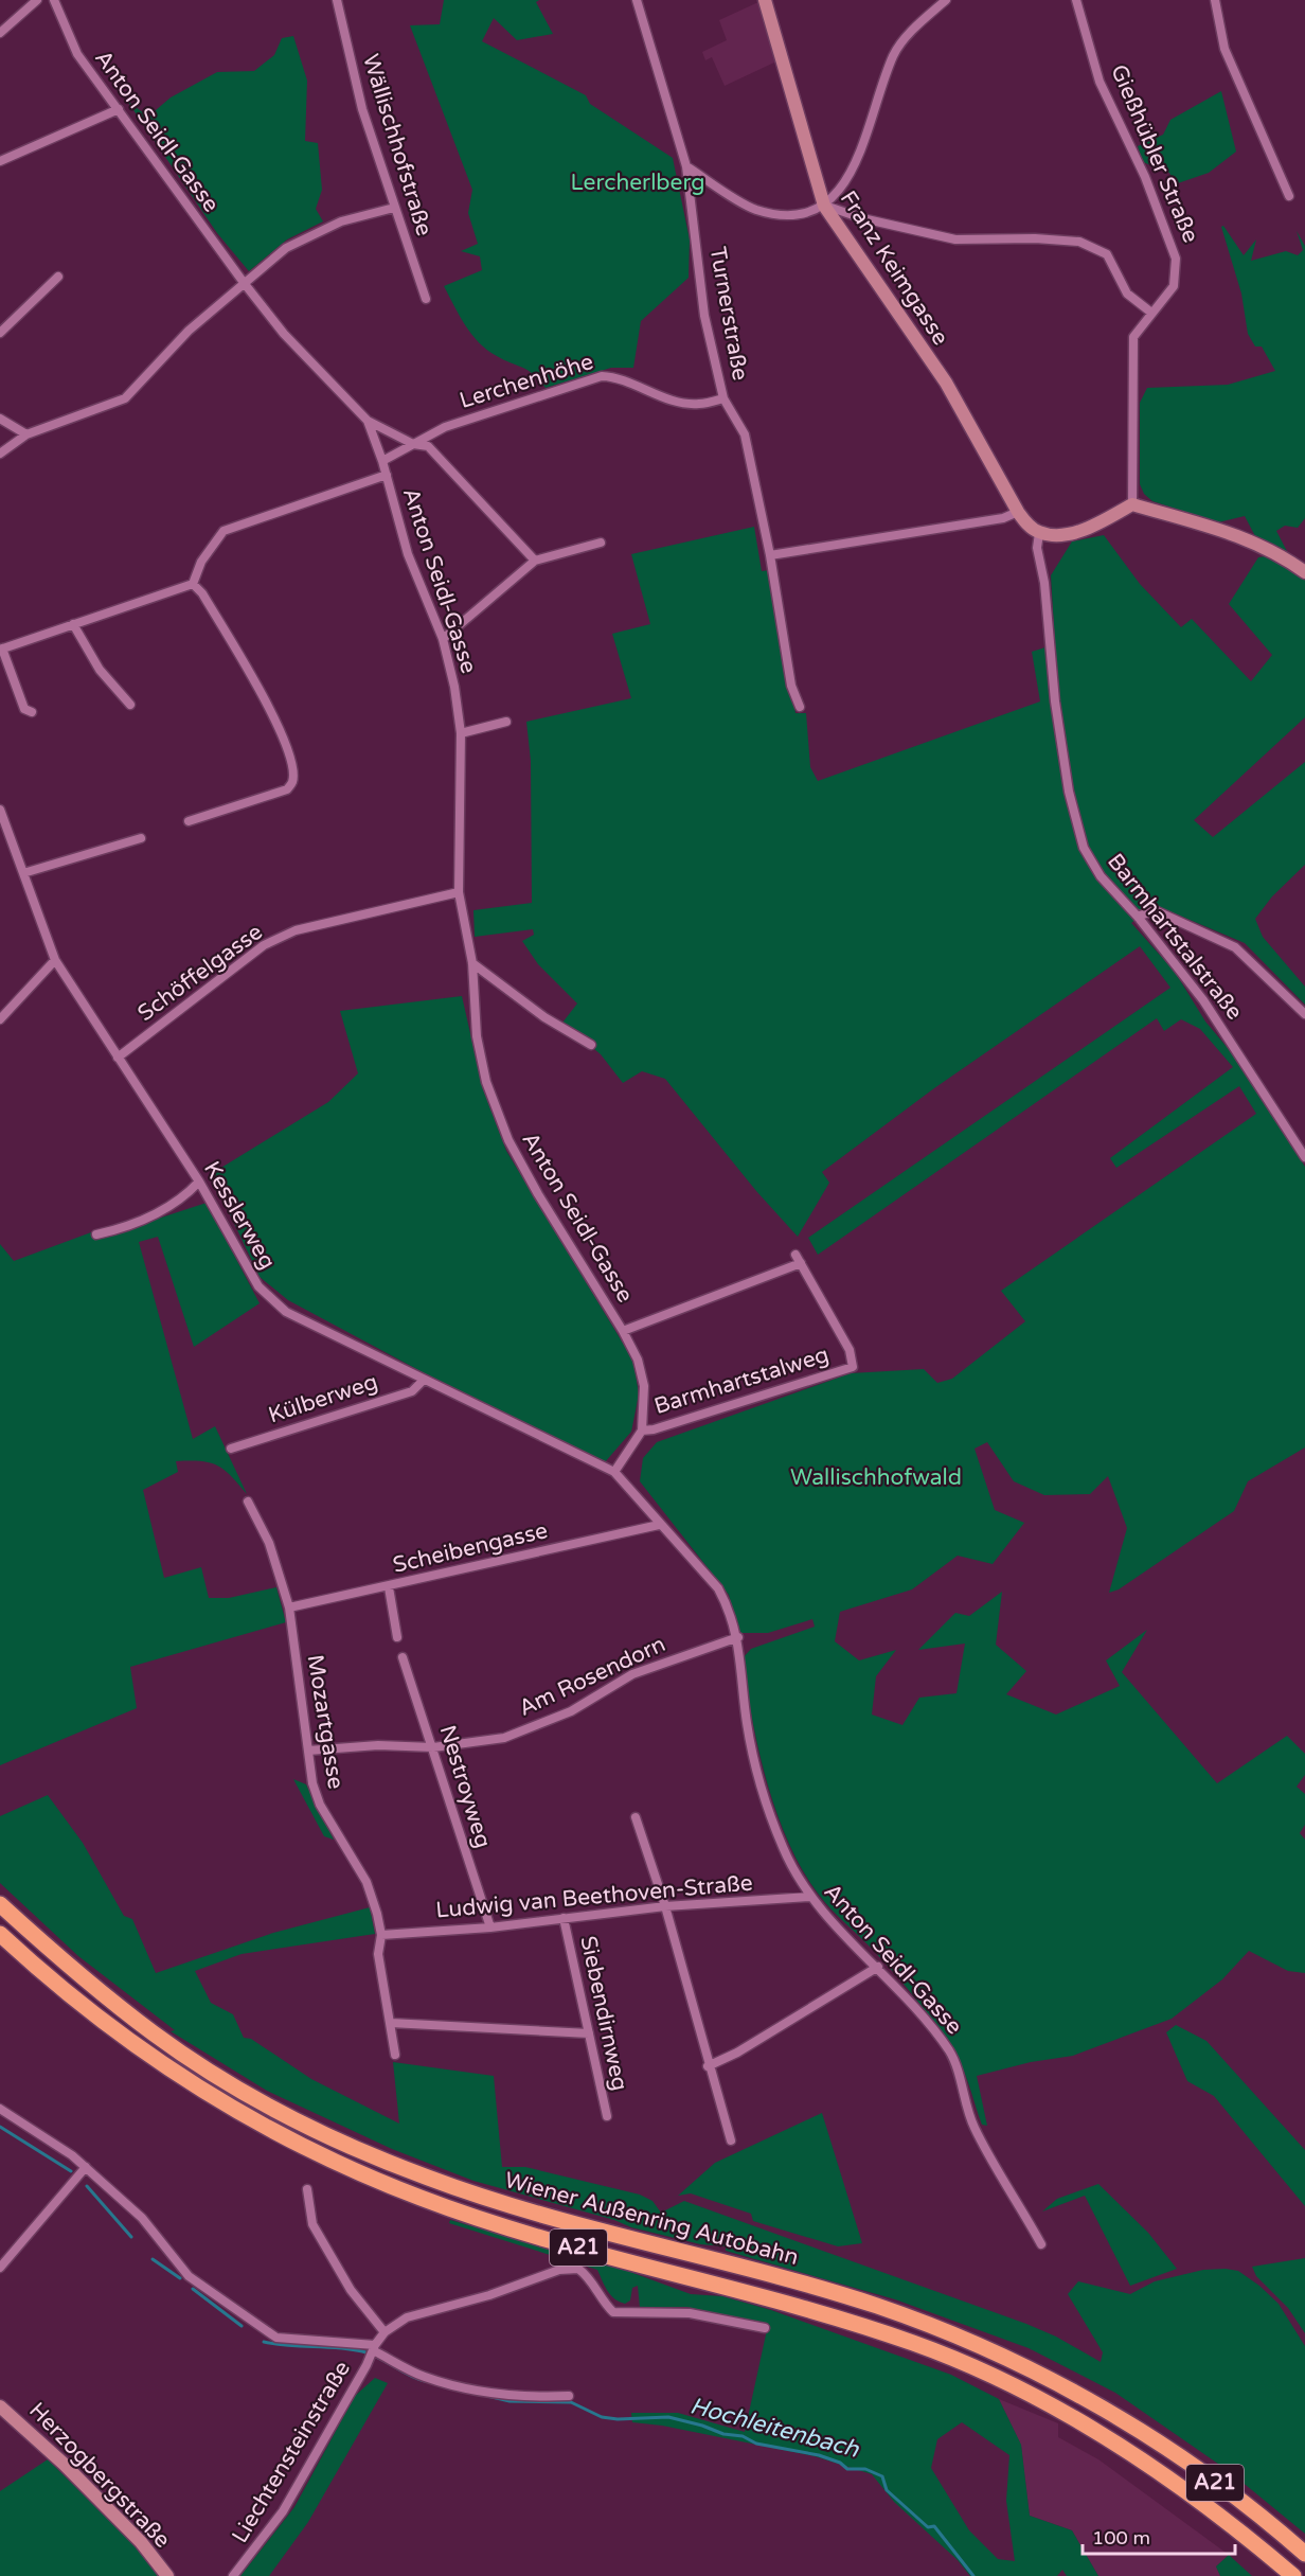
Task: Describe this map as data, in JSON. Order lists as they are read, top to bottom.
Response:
{
  "streets": {
    "highway": ["Wiener Außenring Autobahn", "A21"],
    "main road": ["Franz Keimgasse", "Herzogbergstraße"],
    "street": [
      "Anton Seidl-Gasse",
      "Wällischhofstraße",
      "Gießhübler Straße",
      "Turnerstraße",
      "Lerchenhöhe",
      "Barmhartstalstraße",
      "Schöffelgasse",
      "Kesslerweg",
      "Barmhartstalweg",
      "Külberweg",
      "Scheibengasse",
      "Am Rosendorn",
      "Mozartgasse",
      "Nestroyweg",
      "Ludwig van Beethoven-Straße",
      "Siebendirnweg",
      "Liechtensteinstraße"
    ]
  },
  "crossings": [
    ["Anton Seidl-Gasse", "Lerchenhöhe"],
    ["Anton Seidl-Gasse", "Schöffelgasse"],
    ["Anton Seidl-Gasse", "Kesslerweg"],
    ["Anton Seidl-Gasse", "Barmhartstalweg"],
    ["Anton Seidl-Gasse", "Scheibengasse"],
    ["Anton Seidl-Gasse", "Am Rosendorn"],
    ["Anton Seidl-Gasse", "Ludwig van Beethoven-Straße"],
    ["Franz Keimgasse", "Barmhartstalstraße"],
    ["Turnerstraße", "Lerchenhöhe"],
    ["Schöffelgasse", "Kesslerweg"],
    ["Kesslerweg", "Külberweg"],
    ["Scheibengasse", "Mozartgasse"],
    ["Am Rosendorn", "Mozartgasse"],
    ["Am Rosendorn", "Nestroyweg"],
    ["Mozartgasse", "Ludwig van Beethoven-Straße"],
    ["Nestroyweg", "Ludwig van Beethoven-Straße"],
    ["Ludwig van Beethoven-Straße", "Siebendirnweg"]
  ],
  "water": ["Hochleitenbach"],
  "parks": ["Lercherlberg", "Wallischhofwald"],
  "scale_bar": "100 m"
}
